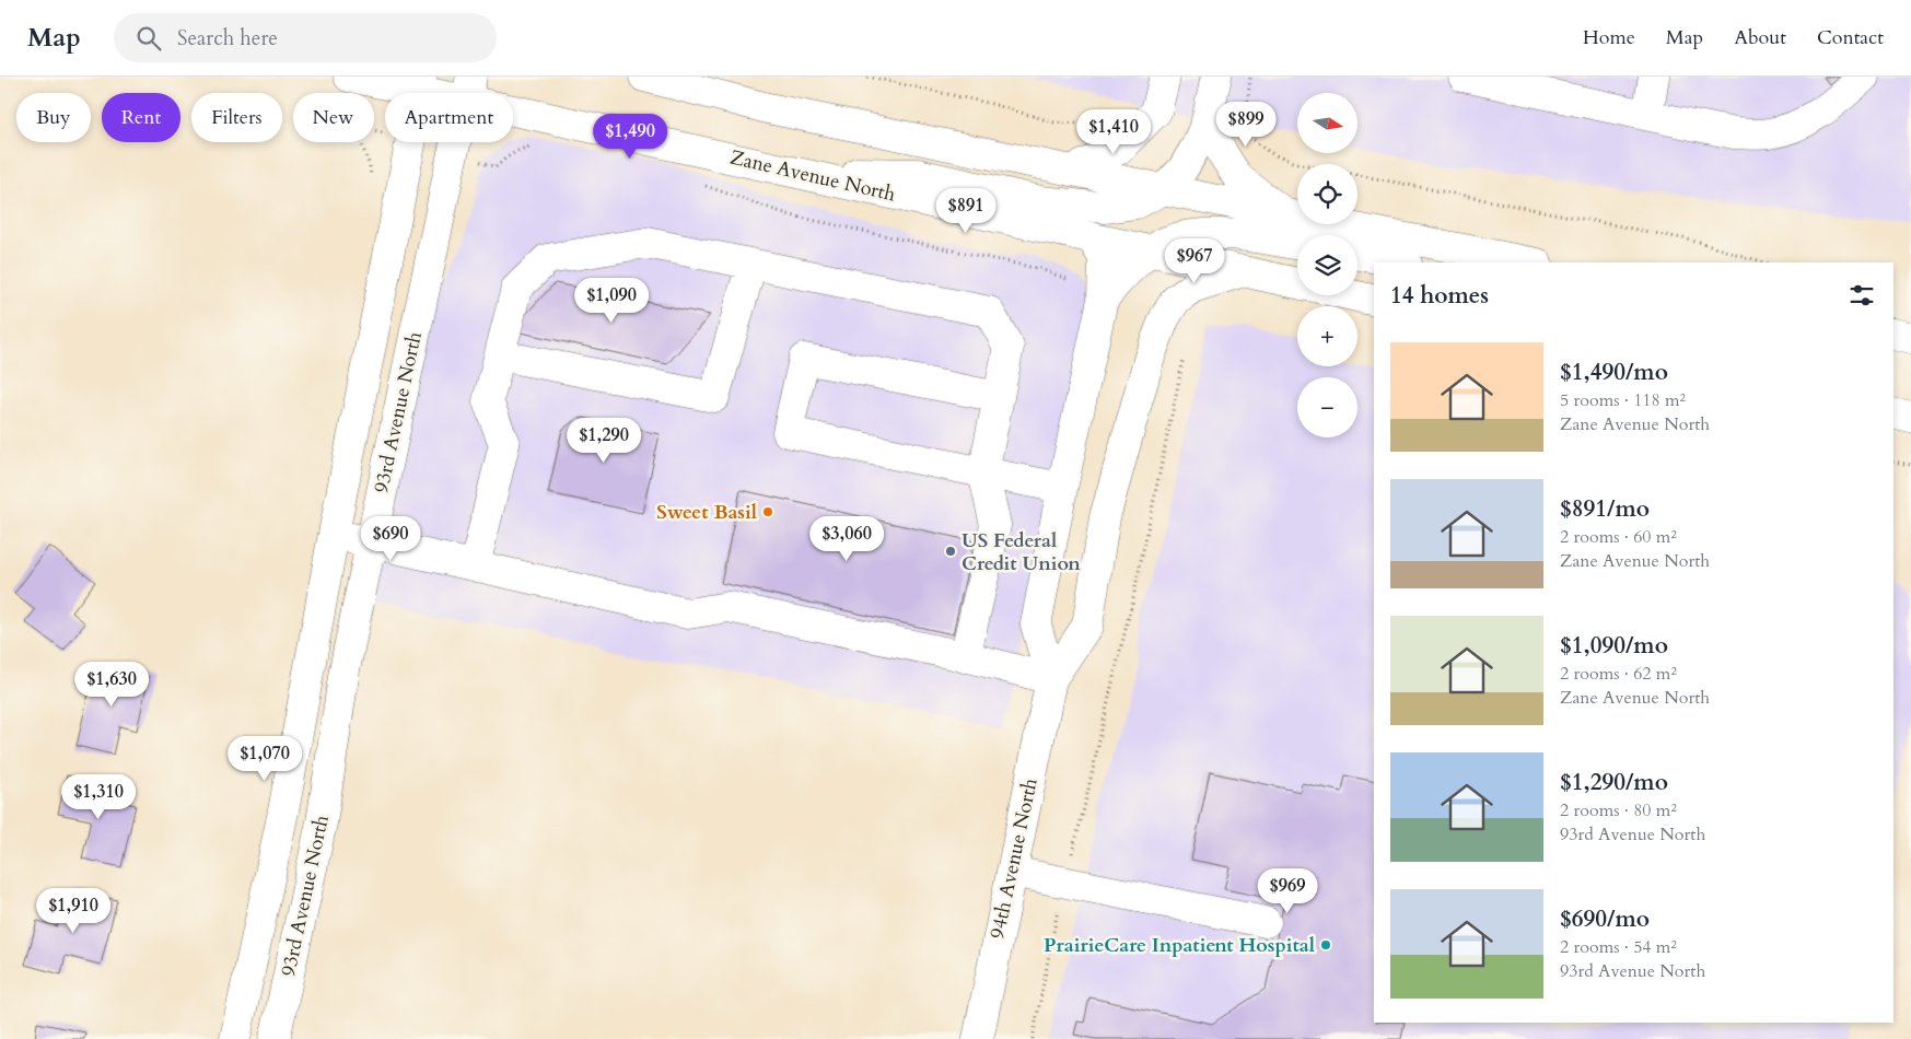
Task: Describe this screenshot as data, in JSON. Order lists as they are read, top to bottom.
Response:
{
  "streets": {
    "street": ["Zane Avenue North", "93rd Avenue North", "94th Avenue North"]
  },
  "crossings": [
    ["Zane Avenue North", "93rd Avenue North"]
  ],
  "places": ["Sweet Basil", "US Federal Credit Union", "PrairieCare Inpatient Hospital"],
  "north": "right",
  "page": {
    "header": "Map",
    "search": "Search here",
    "nav": [
      "Home",
      "Map",
      "About",
      "Contact"
    ],
    "map_buttons": ["+", "−"],
    "chip": [
      "Buy",
      "Rent",
      "Filters",
      "New",
      "Apartment"
    ],
    "price": [
      "$899",
      "$1,410",
      "$1,490",
      "$891",
      "$967",
      "$1,090",
      "$1,290",
      "$690",
      "$3,060",
      "$1,630",
      "$1,070",
      "$1,310",
      "$969",
      "$1,910"
    ],
    "heading": "14 homes",
    "list": [
      {
        "name": "$1,490/mo",
        "note": "5 rooms · 118 m² · Zane Avenue North"
      },
      {
        "name": "$891/mo",
        "note": "2 rooms · 60 m² · Zane Avenue North"
      },
      {
        "name": "$1,090/mo",
        "note": "2 rooms · 62 m² · Zane Avenue North"
      },
      {
        "name": "$1,290/mo",
        "note": "2 rooms · 80 m² · 93rd Avenue North"
      },
      {
        "name": "$690/mo",
        "note": "2 rooms · 54 m² · 93rd Avenue North"
      }
    ]
  }
}
